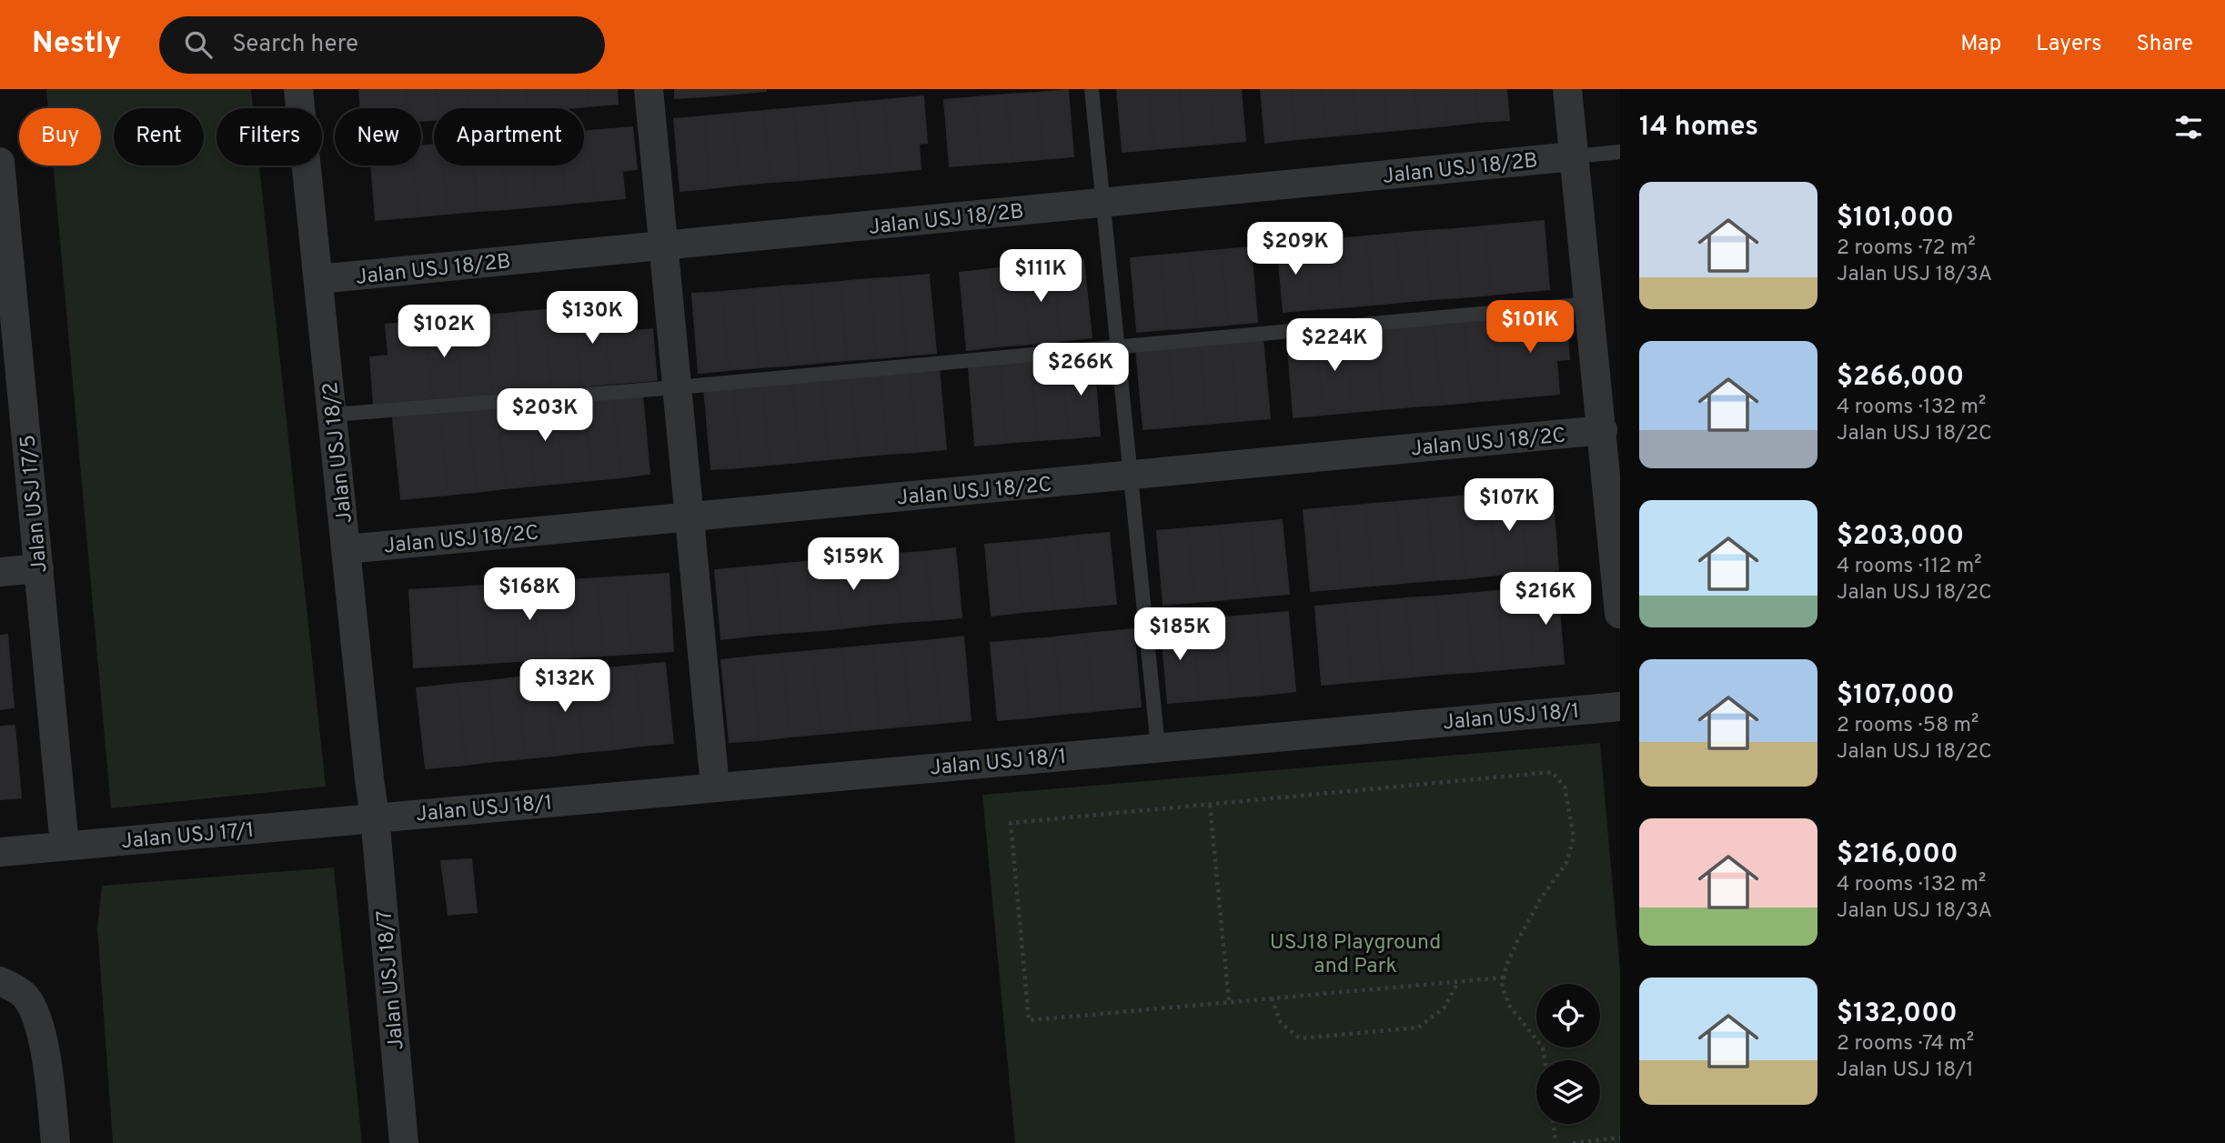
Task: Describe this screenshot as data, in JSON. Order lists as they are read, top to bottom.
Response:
{
  "streets": {
    "street": [
      "Jalan USJ 18/2B",
      "Jalan USJ 18/2C",
      "Jalan USJ 18/2",
      "Jalan USJ 17/5",
      "Jalan USJ 18/1",
      "Jalan USJ 17/1",
      "Jalan USJ 18/7"
    ]
  },
  "crossings": [
    ["Jalan USJ 18/2B", "Jalan USJ 18/2"],
    ["Jalan USJ 18/2C", "Jalan USJ 18/2"],
    ["Jalan USJ 18/2", "Jalan USJ 18/1"],
    ["Jalan USJ 18/2", "Jalan USJ 17/1"],
    ["Jalan USJ 18/2", "Jalan USJ 18/7"],
    ["Jalan USJ 17/5", "Jalan USJ 17/1"],
    ["Jalan USJ 18/1", "Jalan USJ 17/1"],
    ["Jalan USJ 18/1", "Jalan USJ 18/7"],
    ["Jalan USJ 17/1", "Jalan USJ 18/7"]
  ],
  "parks": ["USJ18 Playground and Park"],
  "page": {
    "header": "Nestly",
    "search": "Search here",
    "nav": ["Map", "Layers", "Share"],
    "heading": "14 homes",
    "chip": [
      "Buy",
      "Rent",
      "Filters",
      "New",
      "Apartment"
    ],
    "list": [
      {
        "name": "$101,000",
        "note": "2 rooms · 72 m² · Jalan USJ 18/3A"
      },
      {
        "name": "$266,000",
        "note": "4 rooms · 132 m² · Jalan USJ 18/2C"
      },
      {
        "name": "$203,000",
        "note": "4 rooms · 112 m² · Jalan USJ 18/2C"
      },
      {
        "name": "$107,000",
        "note": "2 rooms · 58 m² · Jalan USJ 18/2C"
      },
      {
        "name": "$216,000",
        "note": "4 rooms · 132 m² · Jalan USJ 18/3A"
      },
      {
        "name": "$132,000",
        "note": "2 rooms · 74 m² · Jalan USJ 18/1"
      }
    ],
    "price": [
      "$209K",
      "$111K",
      "$130K",
      "$101K",
      "$102K",
      "$224K",
      "$266K",
      "$203K",
      "$107K",
      "$159K",
      "$168K",
      "$216K",
      "$185K",
      "$132K"
    ]
  }
}
